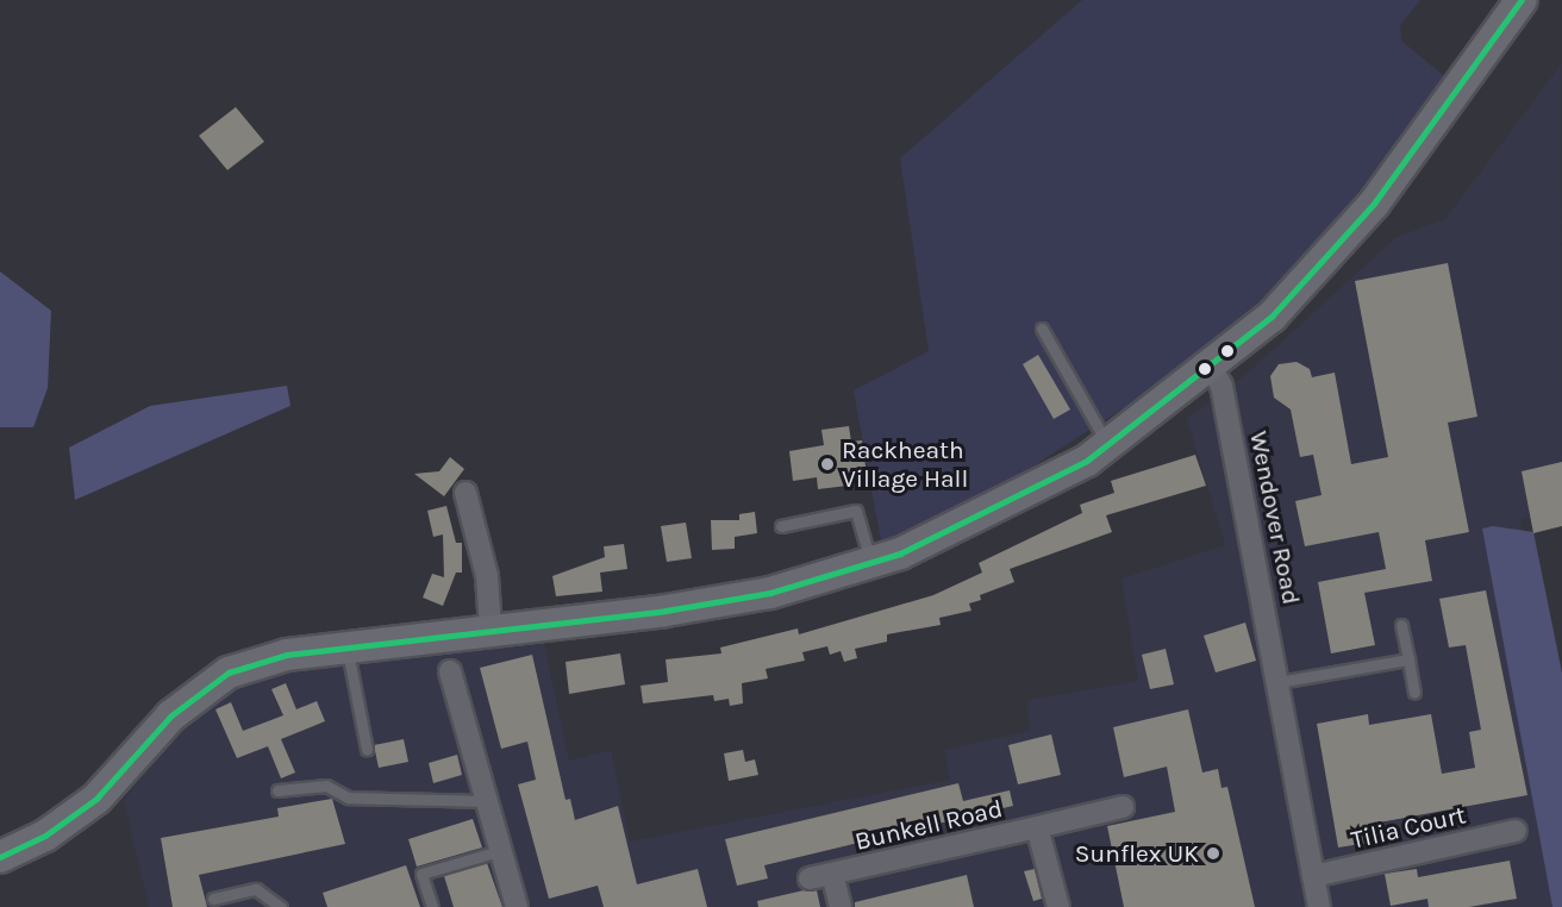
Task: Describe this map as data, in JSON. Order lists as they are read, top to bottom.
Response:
{
  "streets": {
    "street": ["Wendover Road", "Bunkell Road", "Tilia Court"]
  },
  "crossings": [
    ["Wendover Road", "Tilia Court"]
  ],
  "places": ["Rackheath Village Hall", "Sunflex UK"]
}
